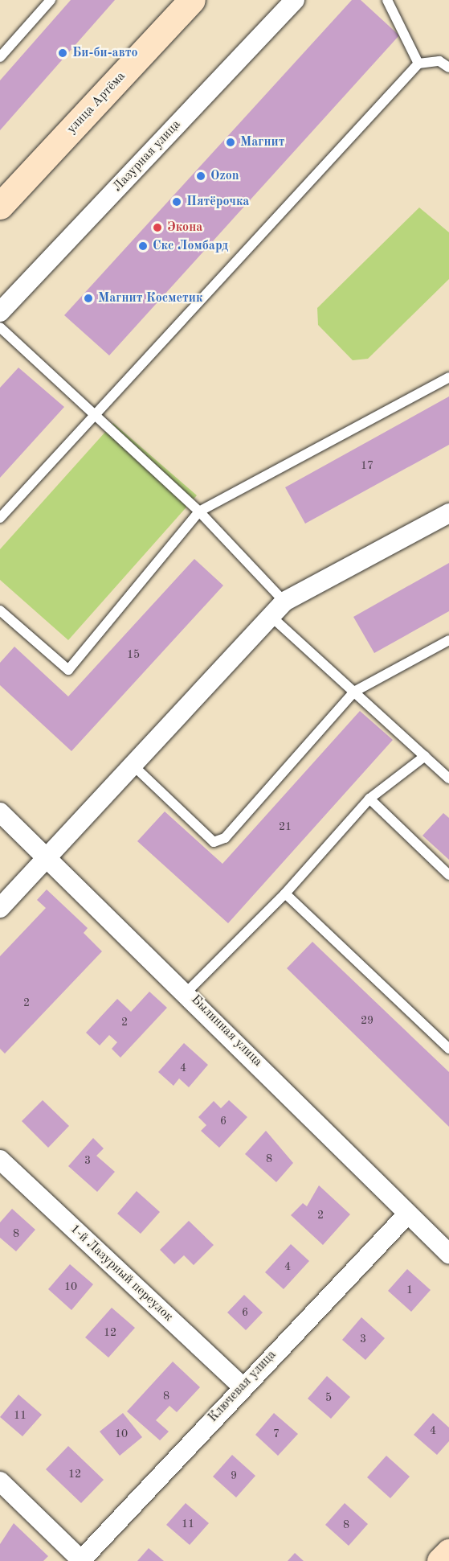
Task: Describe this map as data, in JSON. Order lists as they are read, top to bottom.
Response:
{
  "streets": {
    "main road": ["улица Артёма"],
    "street": [
      "Лазурная улица",
      "Былинная улица",
      "1-й Лазурный переулок",
      "Ключевая улица"
    ]
  },
  "crossings": [
    ["Былинная улица", "Ключевая улица"],
    ["1-й Лазурный переулок", "Ключевая улица"]
  ],
  "places": [
    "Би-би-авто",
    "Магнит",
    "Ozon",
    "Пятёрочка",
    "Экона",
    "Скс Ломбард",
    "Магнит Косметик"
  ],
  "house_numbers": [
    "17",
    "15",
    "21",
    "2",
    "29",
    "2",
    "4",
    "6",
    "8",
    "3",
    "2",
    "8",
    "4",
    "10",
    "1",
    "6",
    "12",
    "3",
    "8",
    "5",
    "11",
    "4",
    "10",
    "7",
    "12",
    "9",
    "11",
    "8"
  ]
}
